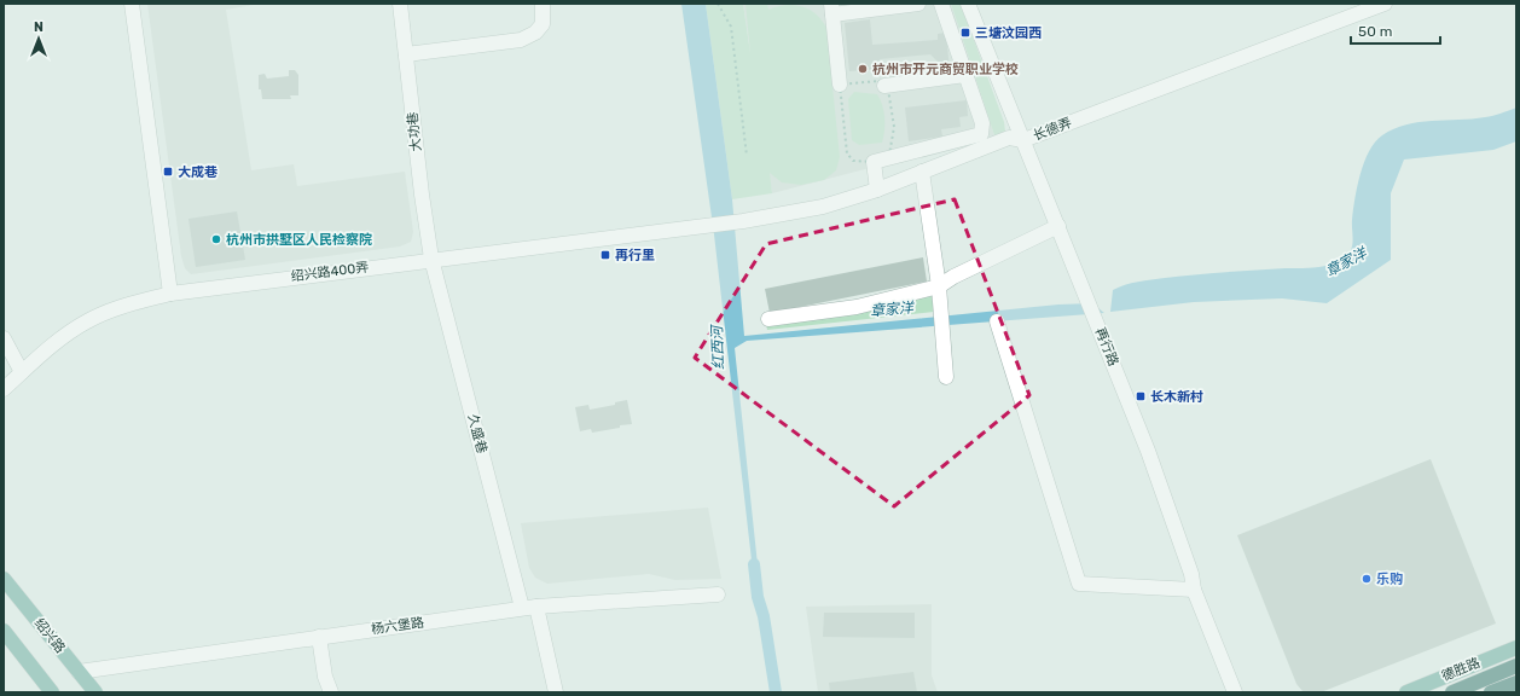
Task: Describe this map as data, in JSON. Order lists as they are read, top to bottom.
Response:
{
  "streets": {
    "main road": ["绍兴路", "德胜路"],
    "street": [
      "长德弄",
      "大功巷",
      "绍兴路400弄",
      "再行路",
      "久盛巷",
      "杨六堡路"
    ]
  },
  "crossings": [
    ["长德弄", "绍兴路400弄"],
    ["长德弄", "再行路"],
    ["大功巷", "绍兴路400弄"],
    ["大功巷", "久盛巷"],
    ["绍兴路400弄", "久盛巷"],
    ["久盛巷", "杨六堡路"],
    ["杨六堡路", "绍兴路"]
  ],
  "water": ["章家洋", "红西河"],
  "places": {
    "transit": [
      "三塘汶园西",
      "大成巷",
      "再行里",
      "长木新村"
    ],
    "other": ["杭州市开元商贸职业学校", "杭州市拱墅区人民检察院", "乐购"]
  },
  "scale_bar": "50 m",
  "north": "top"
}
